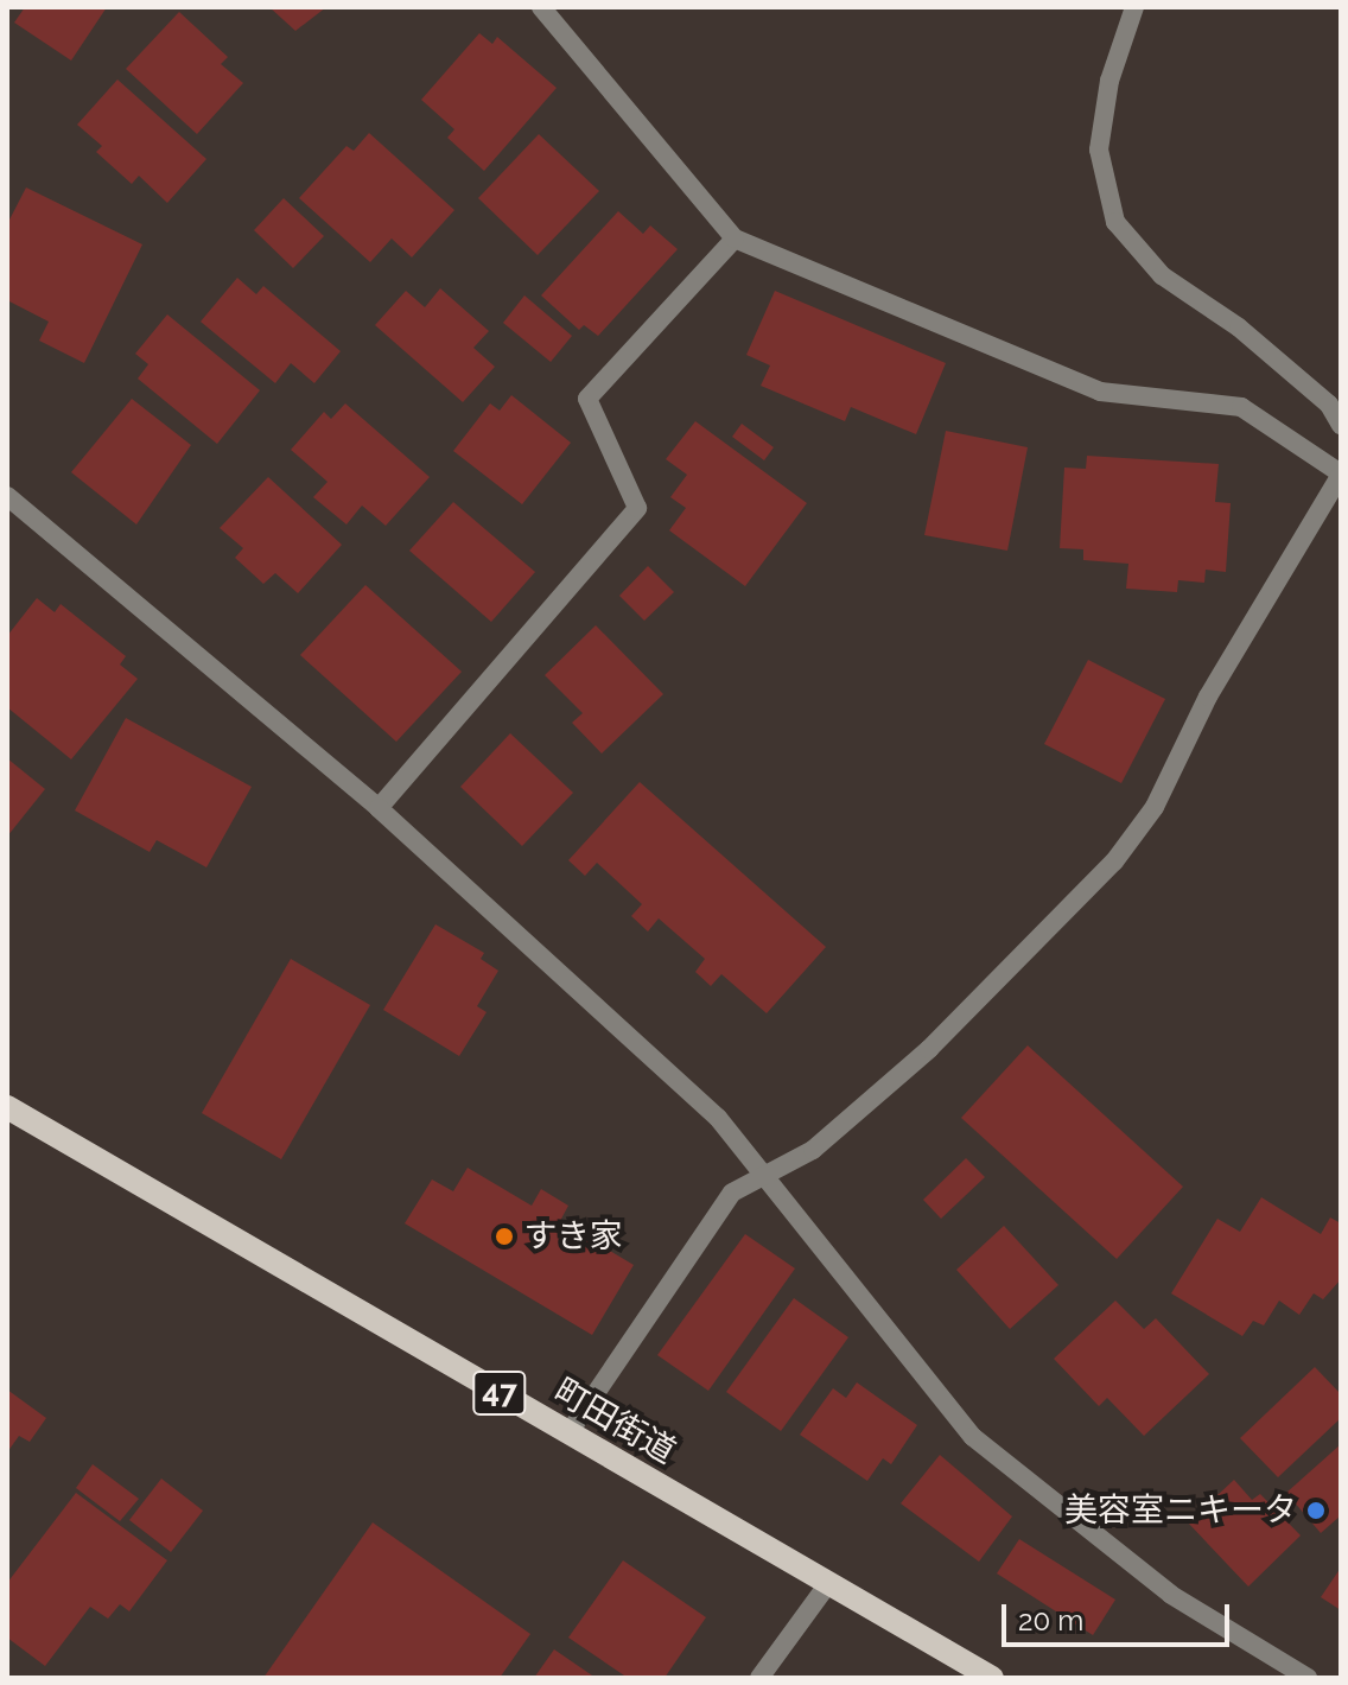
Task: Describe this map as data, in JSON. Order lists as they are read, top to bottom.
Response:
{
  "streets": {
    "main road": ["47", "町田街道"]
  },
  "places": ["すき家", "美容室ニキータ"],
  "scale_bar": "20 m"
}
